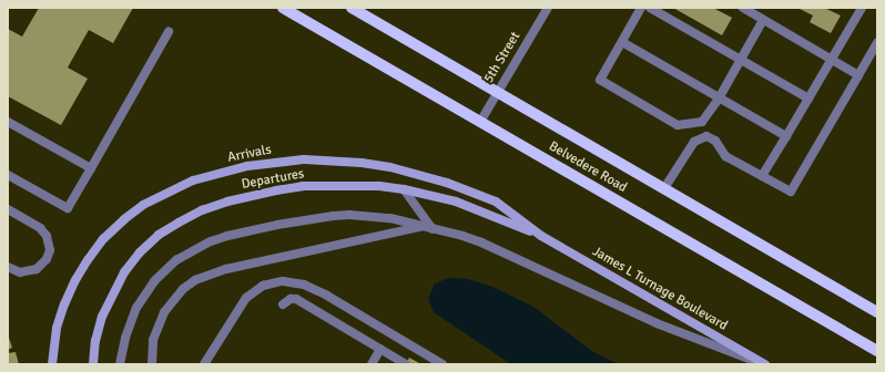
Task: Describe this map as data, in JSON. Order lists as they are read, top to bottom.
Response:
{
  "streets": {
    "main road": ["Belvedere Road"],
    "street": [
      "5th Street",
      "Arrivals",
      "Departures",
      "James L Turnage Boulevard"
    ]
  },
  "crossings": [
    ["5th Street", "Belvedere Road"],
    ["Arrivals", "Departures"],
    ["Arrivals", "James L Turnage Boulevard"],
    ["Departures", "James L Turnage Boulevard"]
  ]
}
